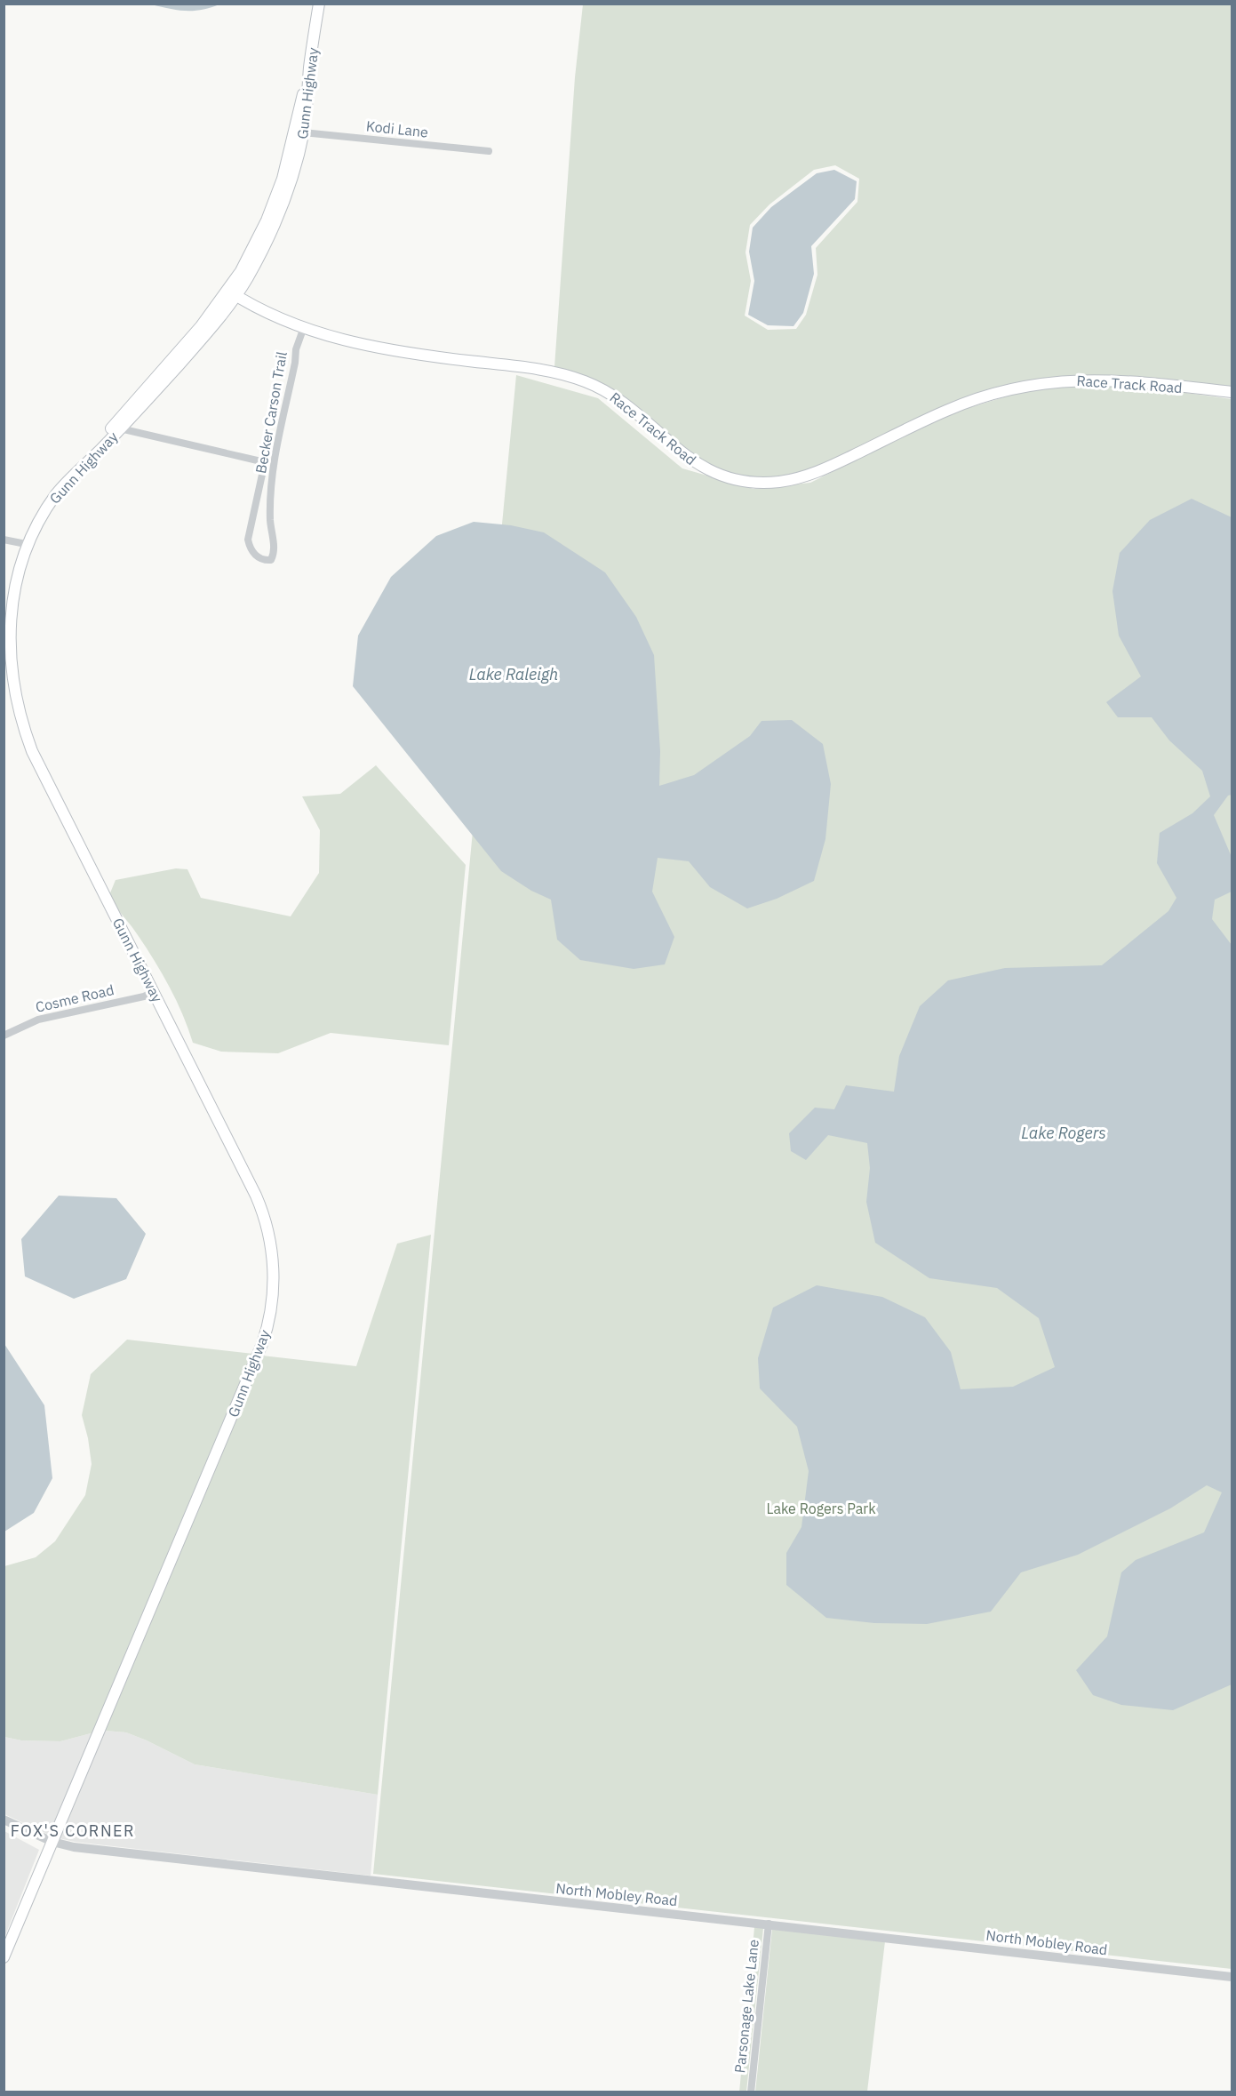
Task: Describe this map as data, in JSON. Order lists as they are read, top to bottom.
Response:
{
  "streets": {
    "main road": ["Gunn Highway", "Race Track Road"],
    "street": [
      "Kodi Lane",
      "Becker Carson Trail",
      "Cosme Road",
      "North Mobley Road",
      "Parsonage Lake Lane"
    ]
  },
  "crossings": [
    ["Gunn Highway", "Kodi Lane"],
    ["Gunn Highway", "Race Track Road"],
    ["Gunn Highway", "Becker Carson Trail"],
    ["Gunn Highway", "Cosme Road"],
    ["Gunn Highway", "North Mobley Road"],
    ["Race Track Road", "Becker Carson Trail"],
    ["North Mobley Road", "Parsonage Lake Lane"]
  ],
  "districts": ["FOX'S CORNER"],
  "water": ["Lake Raleigh", "Lake Rogers"],
  "parks": ["Lake Rogers Park"]
}
